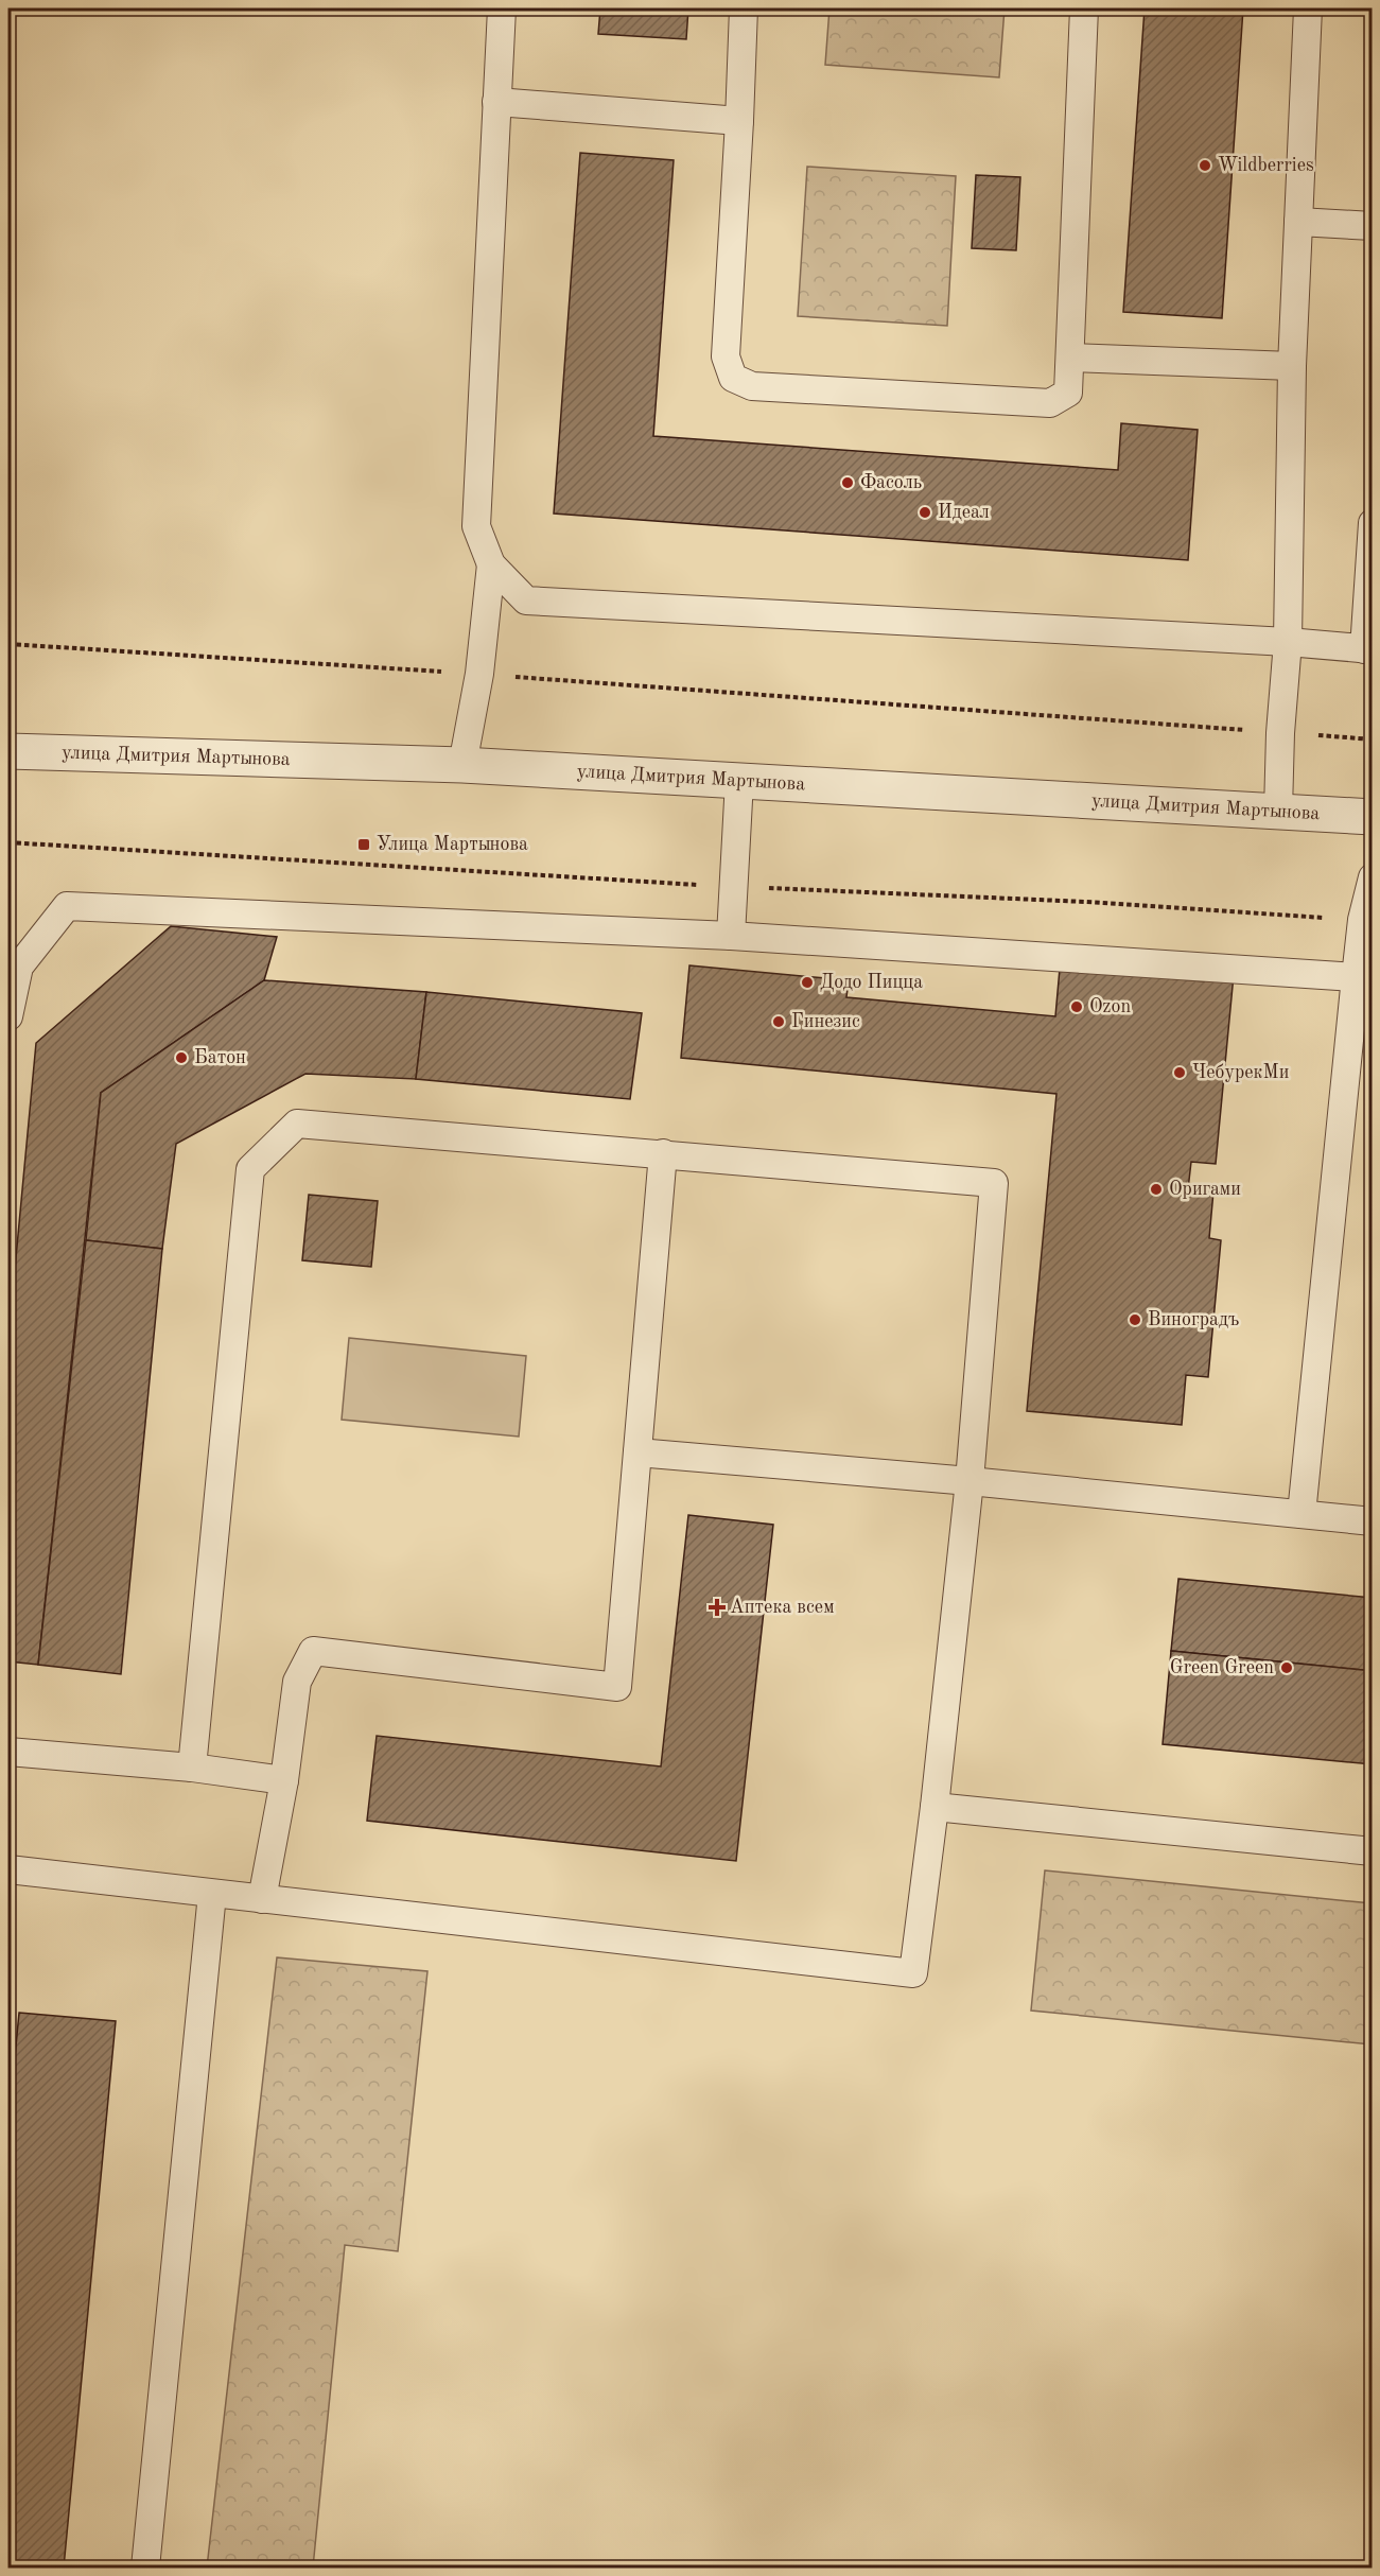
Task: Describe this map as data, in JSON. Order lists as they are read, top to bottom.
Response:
{
  "streets": {
    "street": ["улица Дмитрия Мартынова"]
  },
  "places": {
    "other": [
      "Wildberries",
      "Фасоль",
      "Идеал",
      "Додо Пицца",
      "Ozon",
      "Гинезис",
      "Батон",
      "ЧебурекМи",
      "Оригами",
      "Виноградъ",
      "Green Green"
    ],
    "transit": ["Улица Мартынова"],
    "health": ["Аптека всем"]
  }
}
